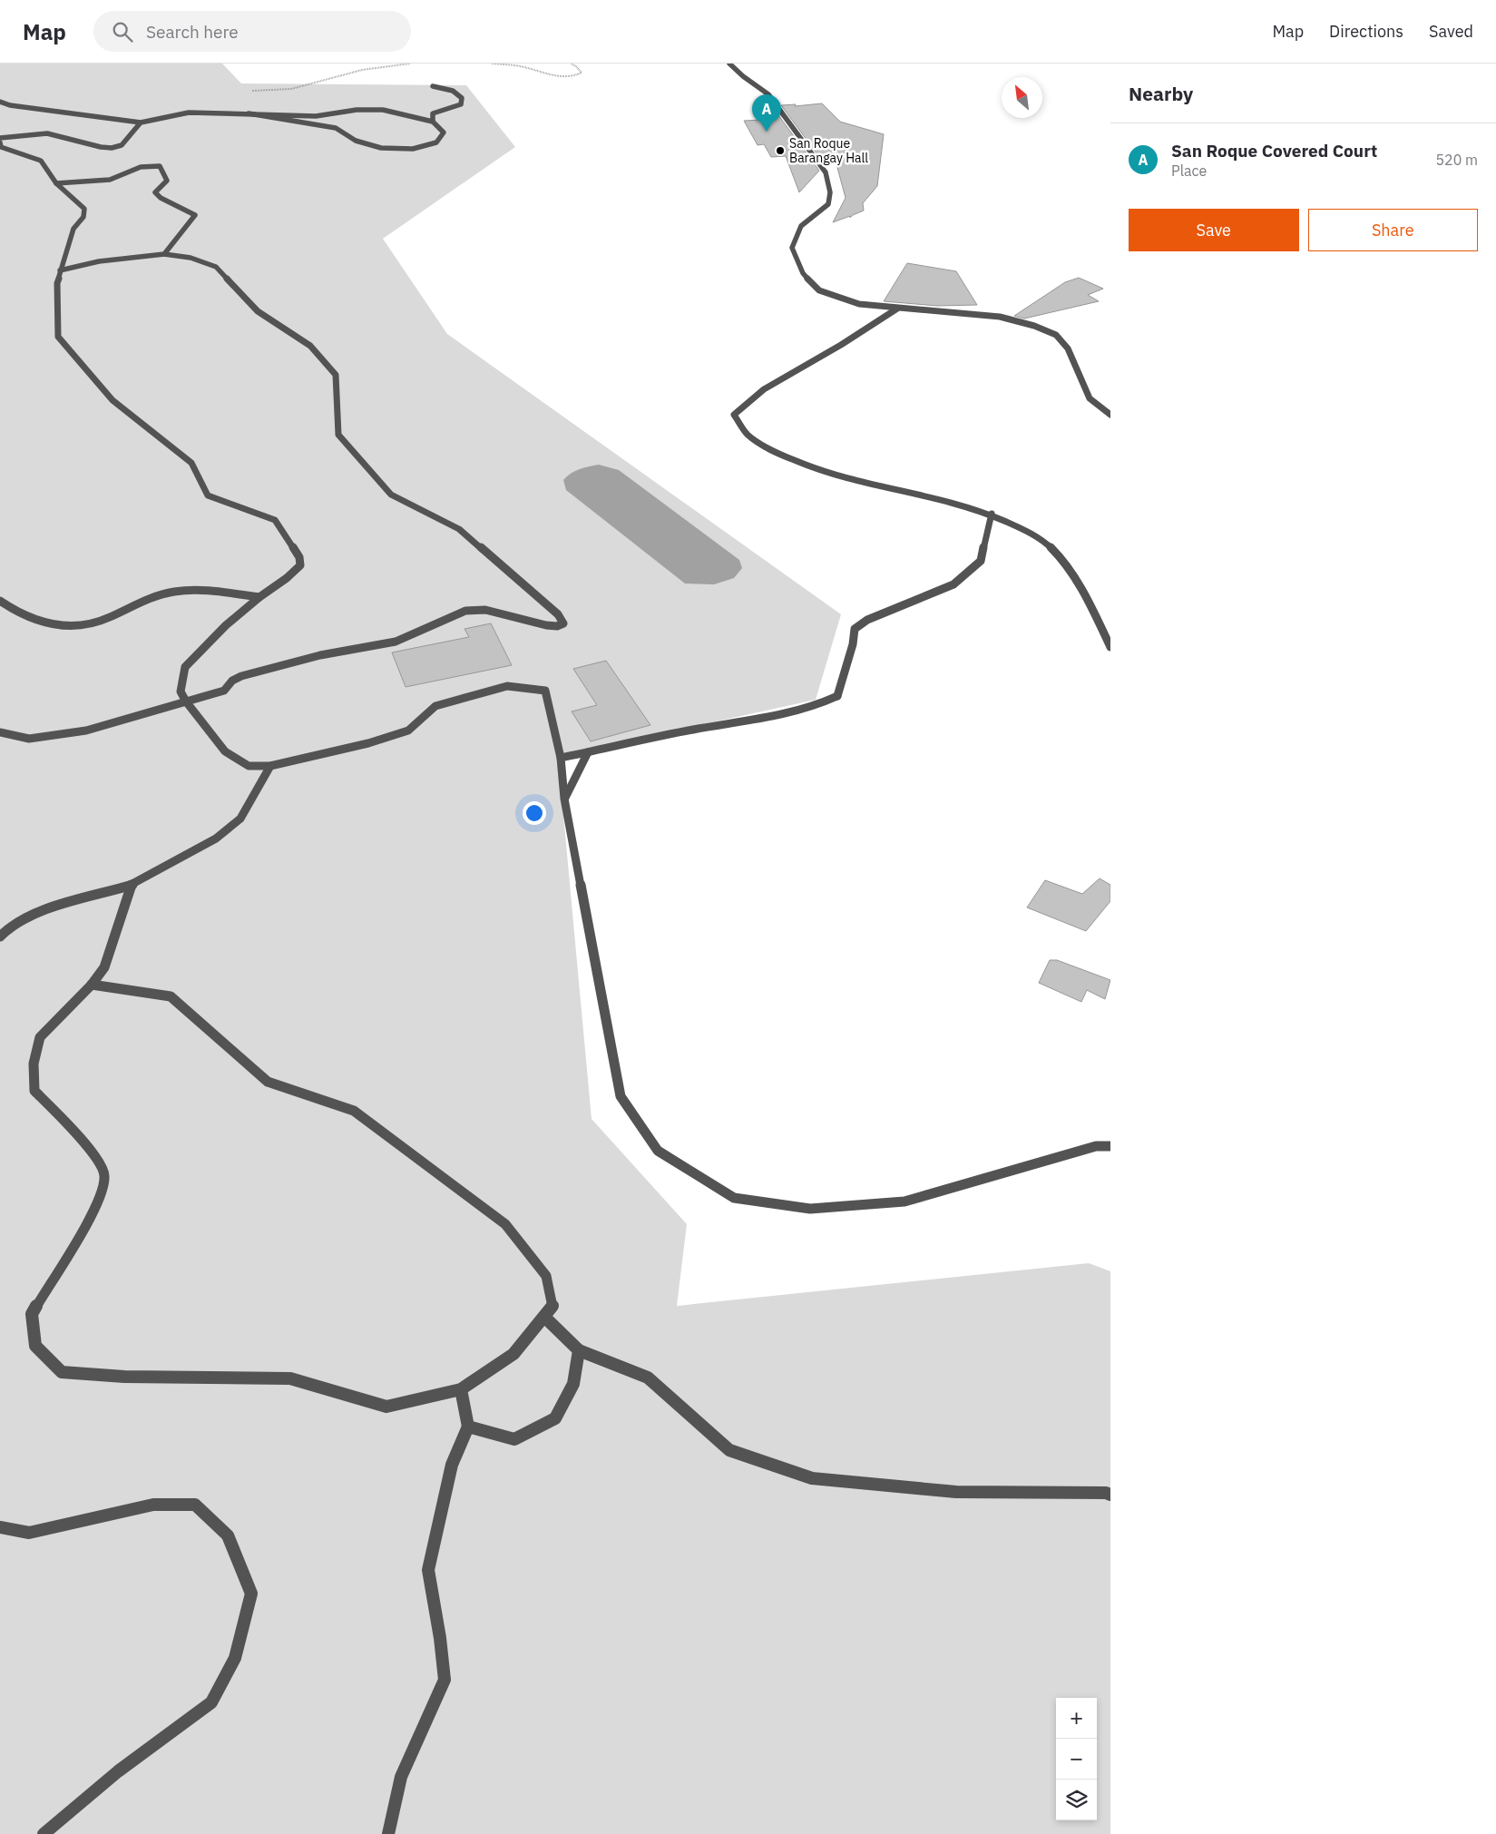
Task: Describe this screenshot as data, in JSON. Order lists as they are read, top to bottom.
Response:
{
  "places": ["San Roque Barangay Hall"],
  "north": "top left",
  "page": {
    "header": "Map",
    "search": "Search here",
    "nav": ["Map", "Directions", "Saved"],
    "heading": "Nearby",
    "pins": "A",
    "list": [
      {
        "mark": "A",
        "name": "San Roque Covered Court",
        "note": "Place",
        "value": "520 m"
      }
    ],
    "buttons": ["Save", "Share"],
    "map_buttons": ["+", "−"]
  }
}
